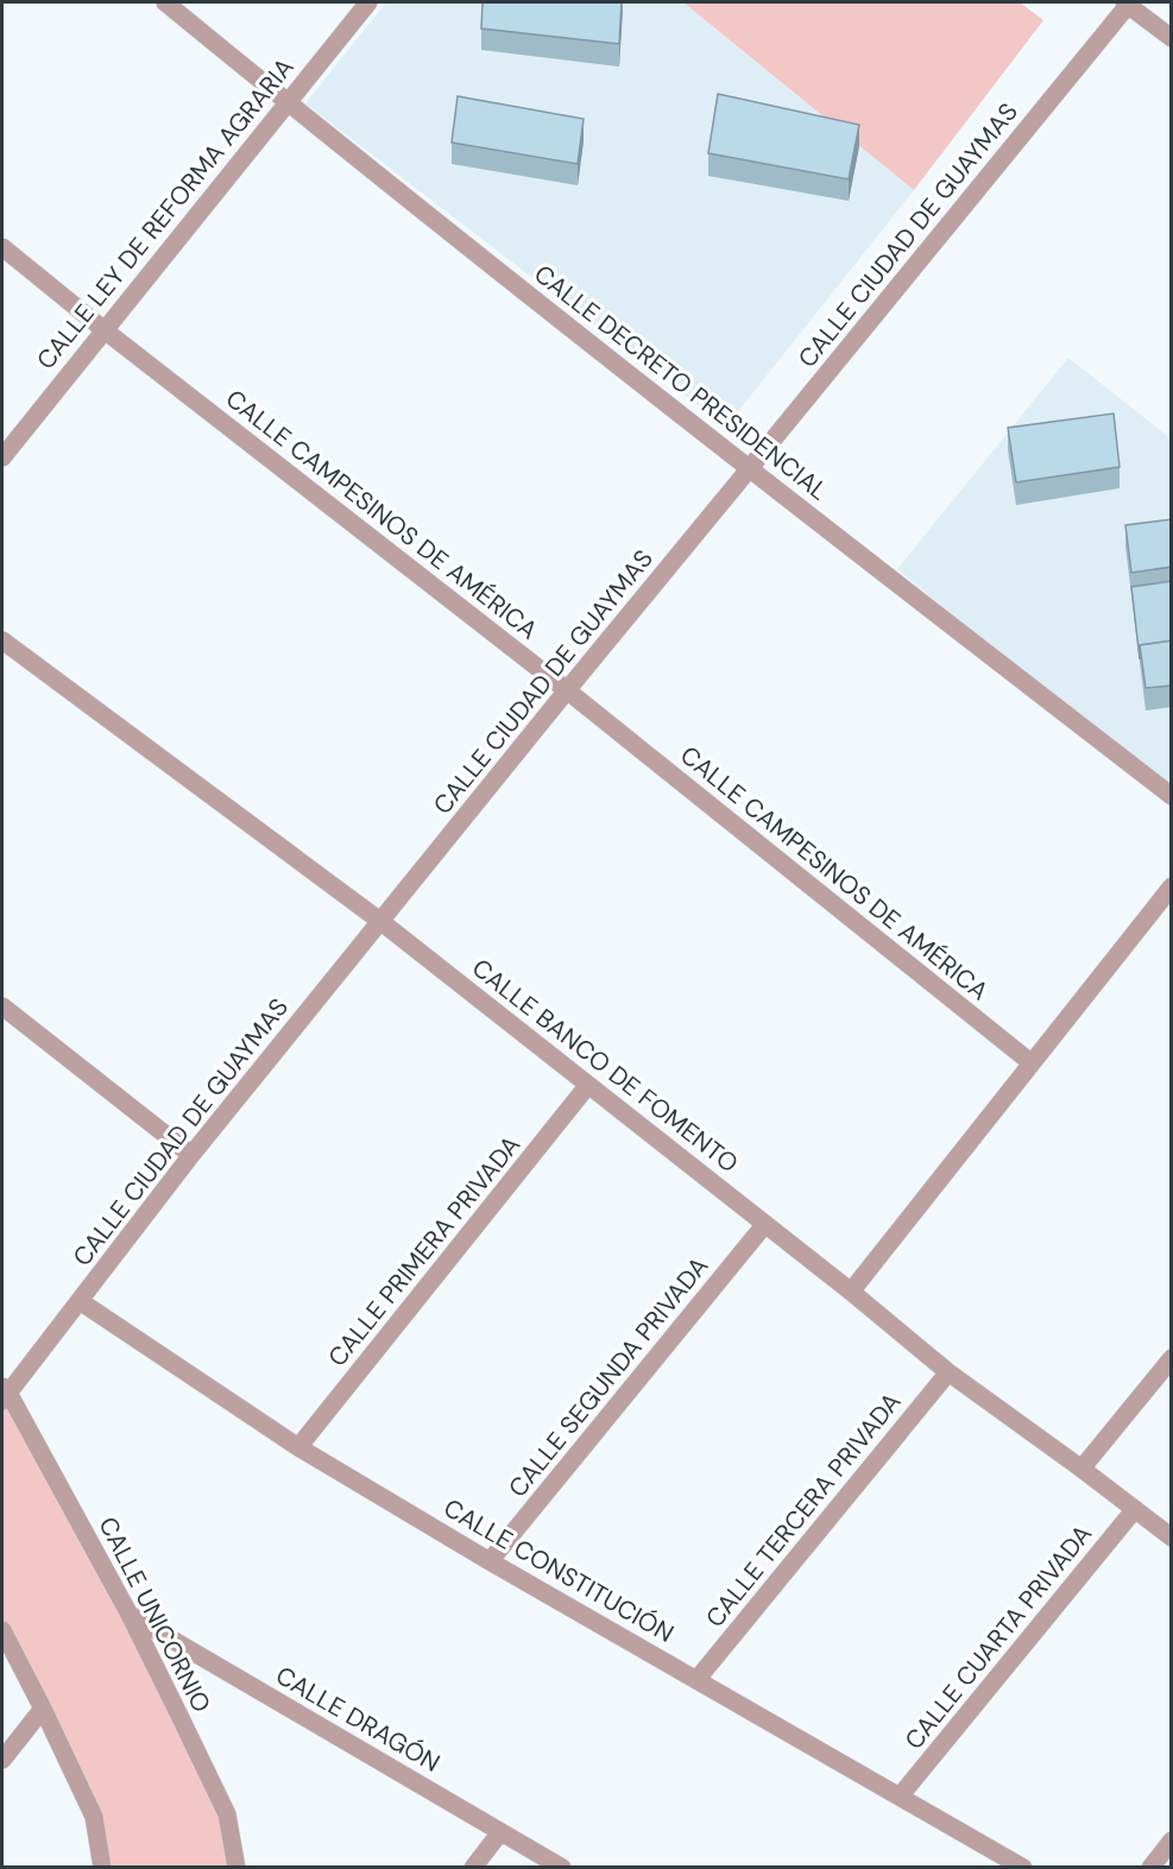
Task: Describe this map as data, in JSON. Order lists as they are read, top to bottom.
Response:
{
  "streets": {
    "street": [
      "CALLE LEY DE REFORMA AGRARIA",
      "CALLE CIUDAD DE GUAYMAS",
      "CALLE DECRETO PRESIDENCIAL",
      "CALLE CAMPESINOS DE AMÉRICA",
      "CALLE BANCO DE FOMENTO",
      "CALLE PRIMERA PRIVADA",
      "CALLE SEGUNDA PRIVADA",
      "CALLE TERCERA PRIVADA",
      "CALLE CONSTITUCIÓN",
      "CALLE UNICORNIO",
      "CALLE CUARTA PRIVADA",
      "CALLE DRAGÓN"
    ]
  },
  "crossings": [
    ["CALLE LEY DE REFORMA AGRARIA", "CALLE DECRETO PRESIDENCIAL"],
    ["CALLE LEY DE REFORMA AGRARIA", "CALLE CAMPESINOS DE AMÉRICA"],
    ["CALLE CIUDAD DE GUAYMAS", "CALLE DECRETO PRESIDENCIAL"],
    ["CALLE CIUDAD DE GUAYMAS", "CALLE CAMPESINOS DE AMÉRICA"],
    ["CALLE CIUDAD DE GUAYMAS", "CALLE BANCO DE FOMENTO"],
    ["CALLE CIUDAD DE GUAYMAS", "CALLE CONSTITUCIÓN"],
    ["CALLE CIUDAD DE GUAYMAS", "CALLE UNICORNIO"],
    ["CALLE BANCO DE FOMENTO", "CALLE PRIMERA PRIVADA"],
    ["CALLE BANCO DE FOMENTO", "CALLE SEGUNDA PRIVADA"],
    ["CALLE BANCO DE FOMENTO", "CALLE TERCERA PRIVADA"],
    ["CALLE BANCO DE FOMENTO", "CALLE CUARTA PRIVADA"],
    ["CALLE PRIMERA PRIVADA", "CALLE CONSTITUCIÓN"],
    ["CALLE SEGUNDA PRIVADA", "CALLE CONSTITUCIÓN"],
    ["CALLE TERCERA PRIVADA", "CALLE CONSTITUCIÓN"],
    ["CALLE CONSTITUCIÓN", "CALLE CUARTA PRIVADA"],
    ["CALLE UNICORNIO", "CALLE DRAGÓN"]
  ]
}
